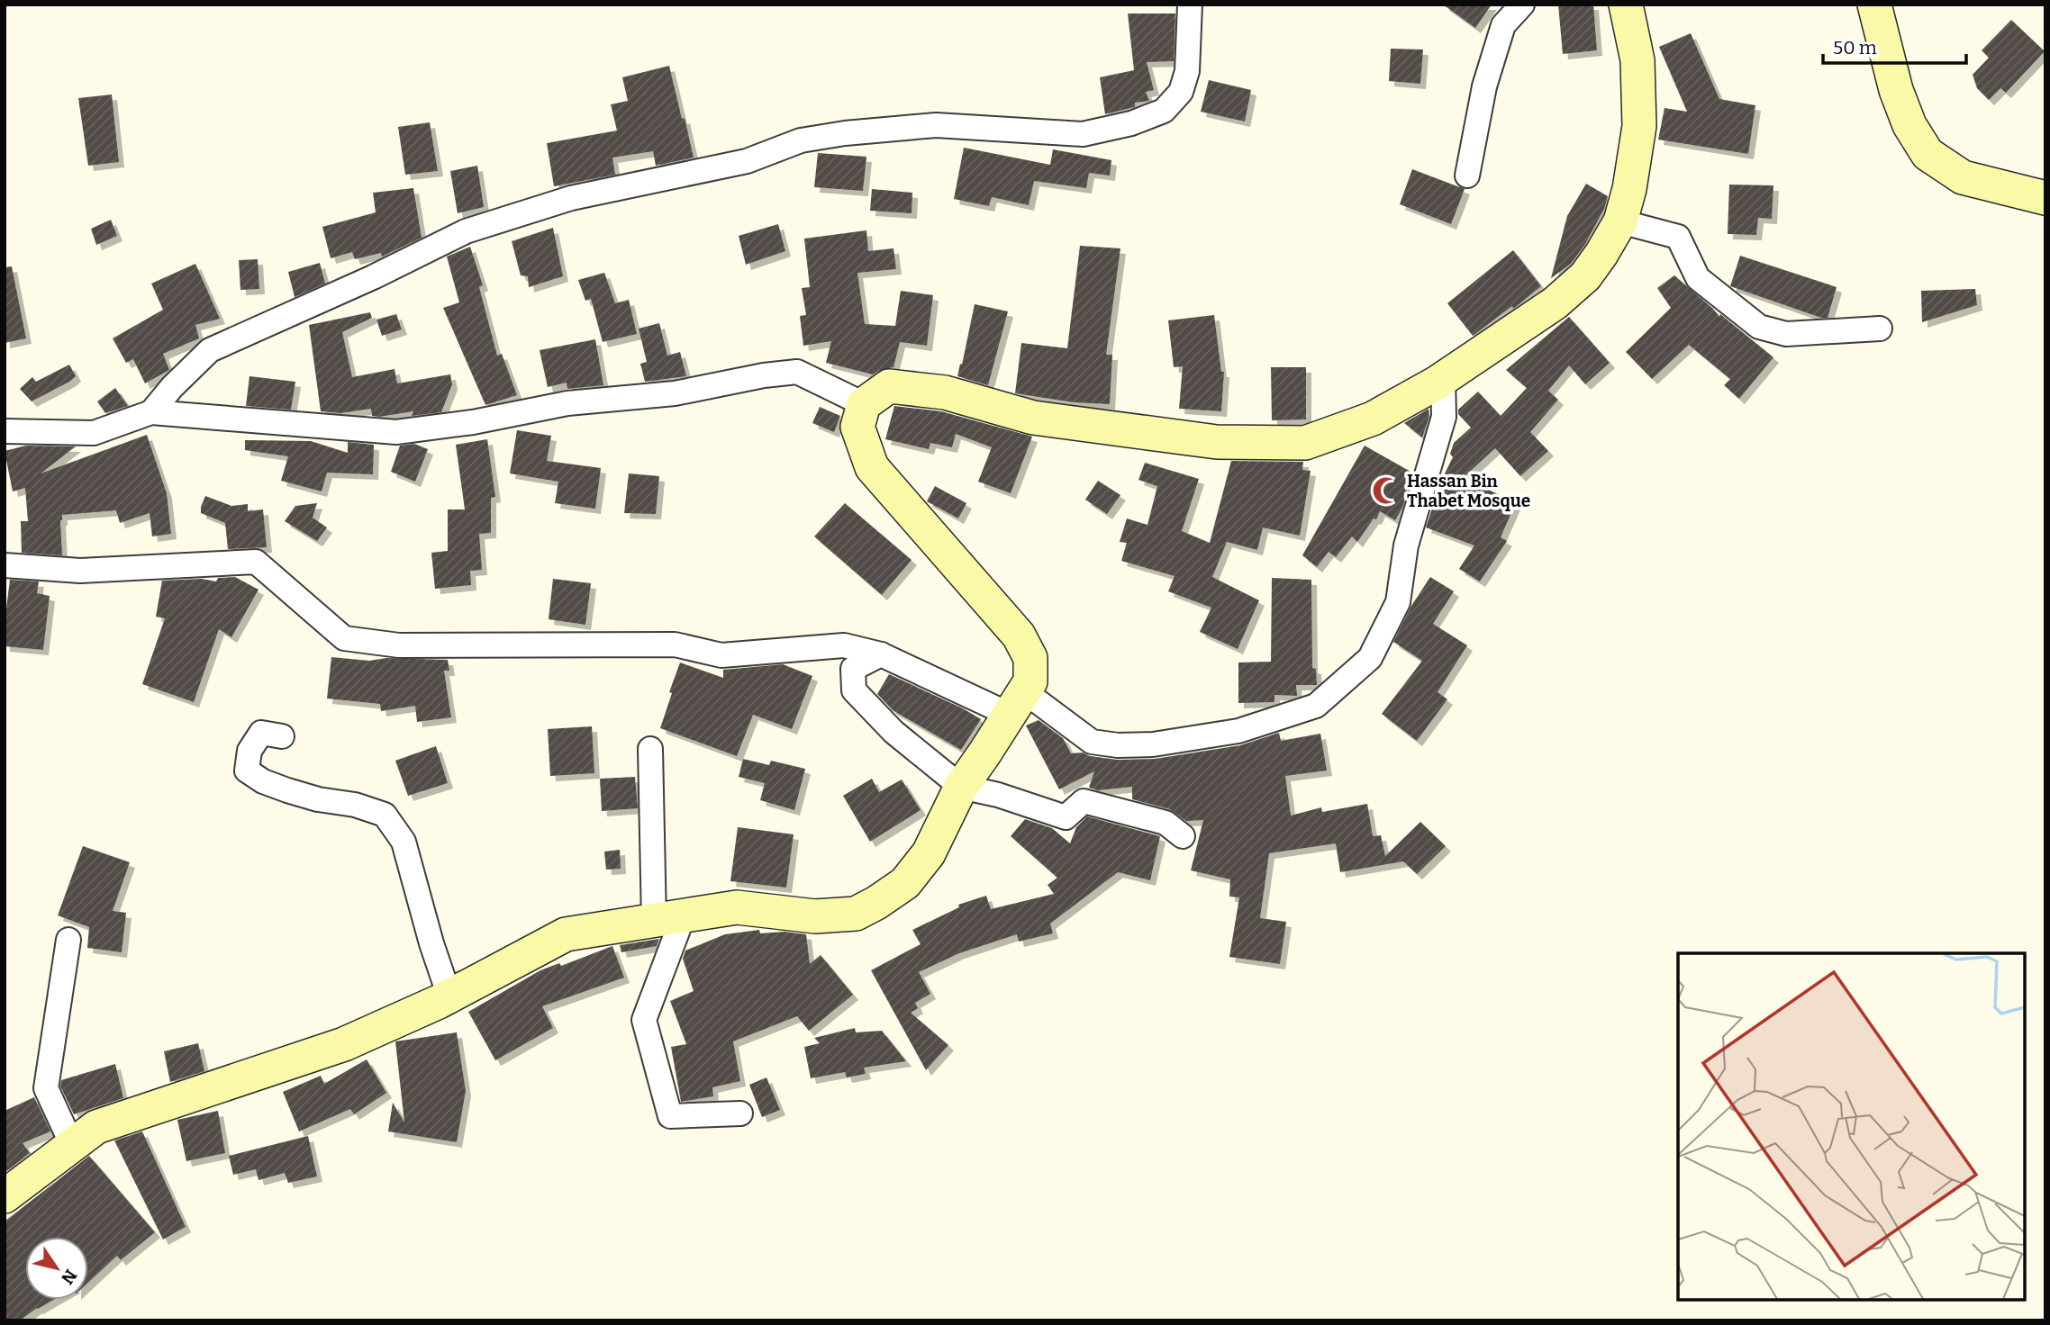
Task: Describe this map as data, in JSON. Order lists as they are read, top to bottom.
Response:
{
  "places": {
    "mosque": ["Hassan Bin Thabet Mosque"]
  },
  "scale_bar": "50 m",
  "north": "bottom right"
}
